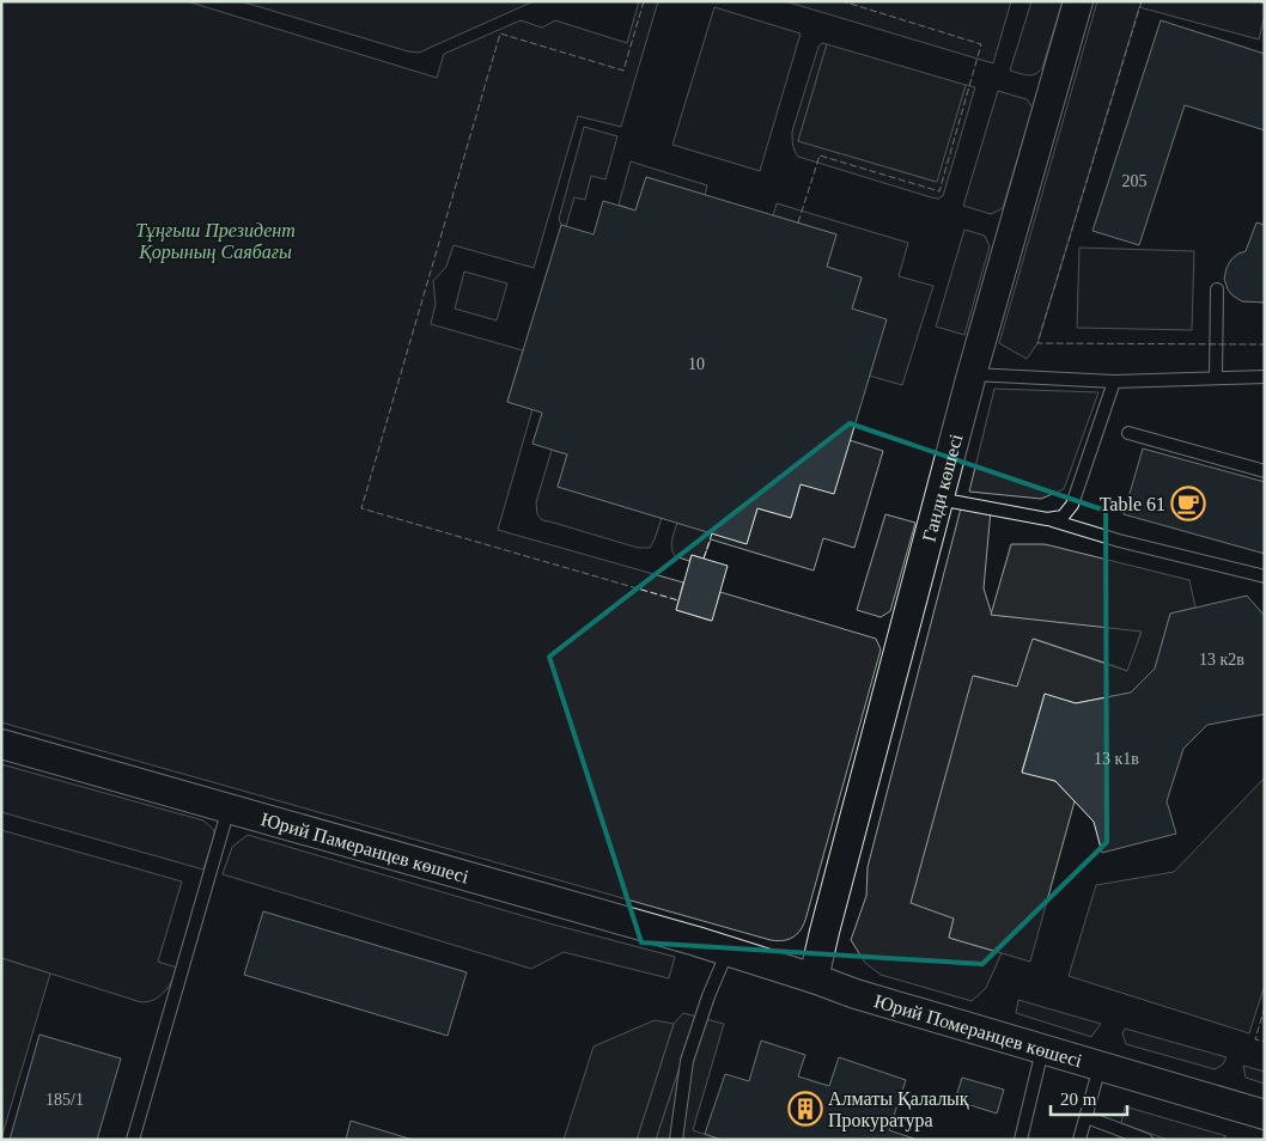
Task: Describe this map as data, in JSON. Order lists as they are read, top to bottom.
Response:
{
  "streets": {
    "street": ["Ганди көшесі", "Юрий Памеранцев көшесі", "Юрий Померанцев көшесі"]
  },
  "crossings": [
    ["Ганди көшесі", "Юрий Померанцев көшесі"],
    ["Юрий Памеранцев көшесі", "Юрий Померанцев көшесі"]
  ],
  "parks": ["Тұңғыш Президент Қорының Саябағы"],
  "places": {
    "cafe": ["Table 61"],
    "building": ["Алматы Қалалық Прокуратура"]
  },
  "house_numbers": [
    "205",
    "10",
    "13 к2в",
    "13 к1в",
    "185/1"
  ],
  "scale_bar": "20 m"
}
